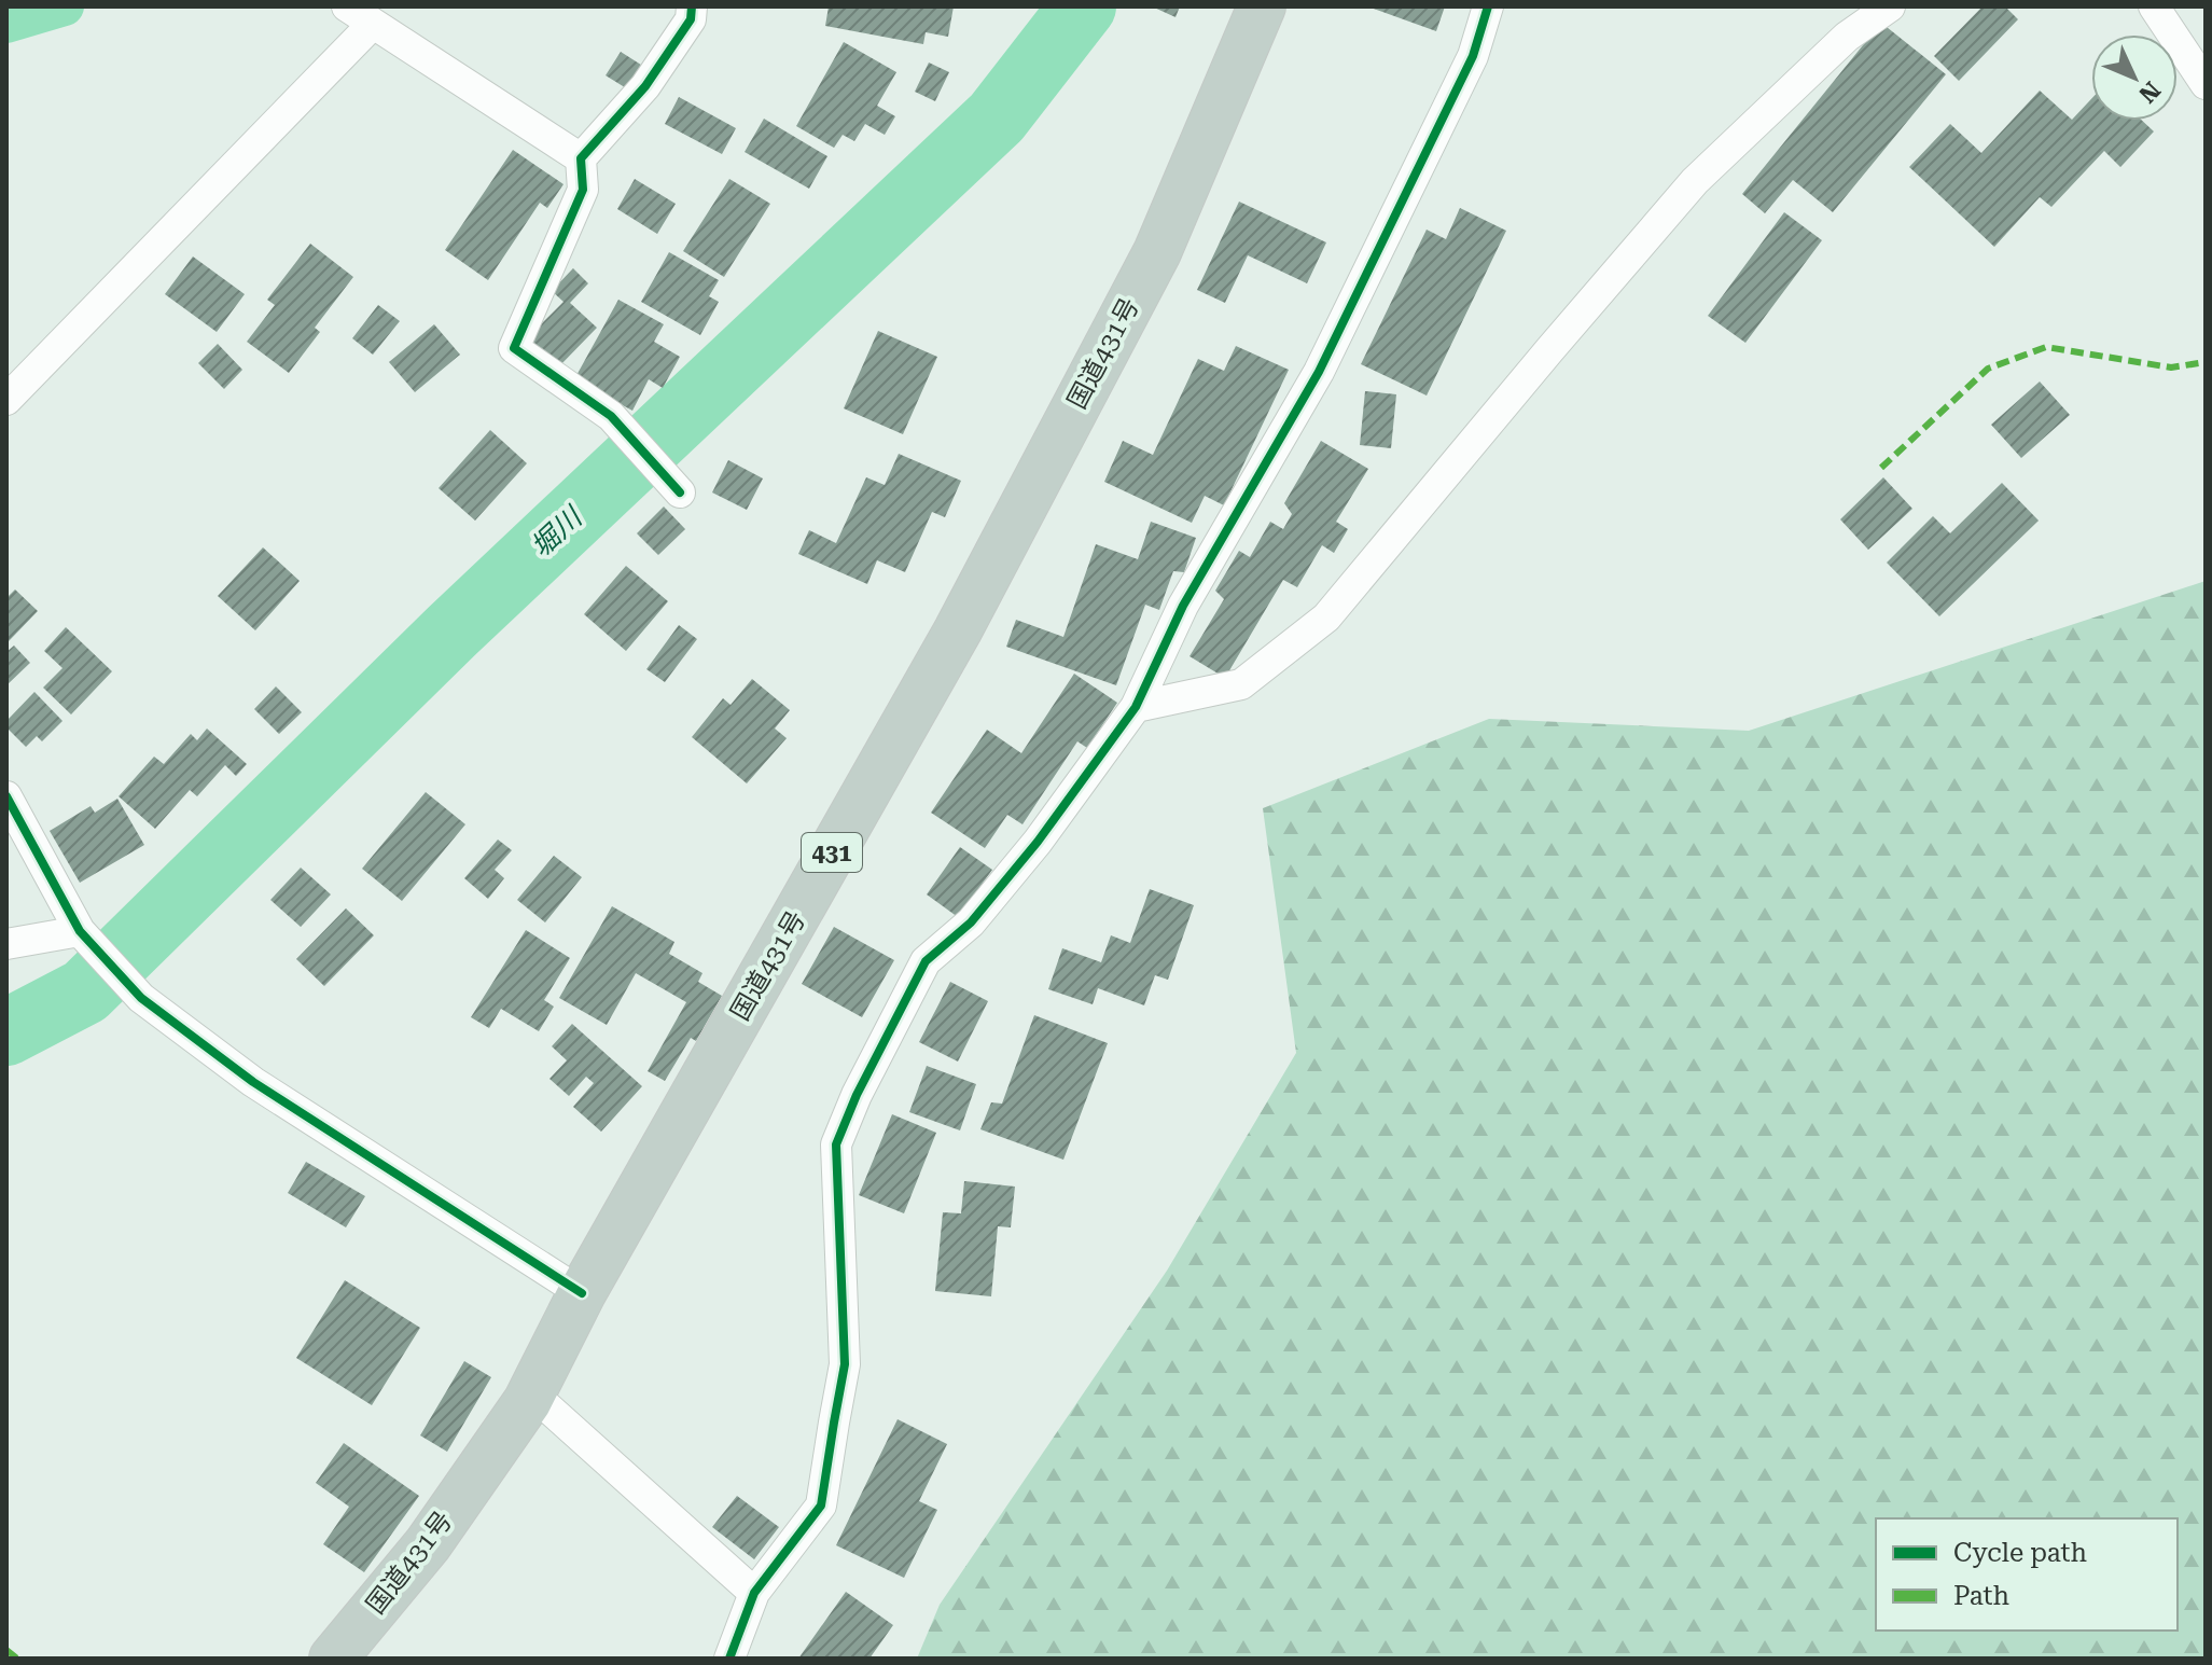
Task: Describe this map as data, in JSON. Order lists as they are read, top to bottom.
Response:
{
  "streets": {
    "highway": ["国道431号", "431"]
  },
  "water": ["堀川"],
  "legend": ["Cycle path", "Path"],
  "north": "bottom right"
}
